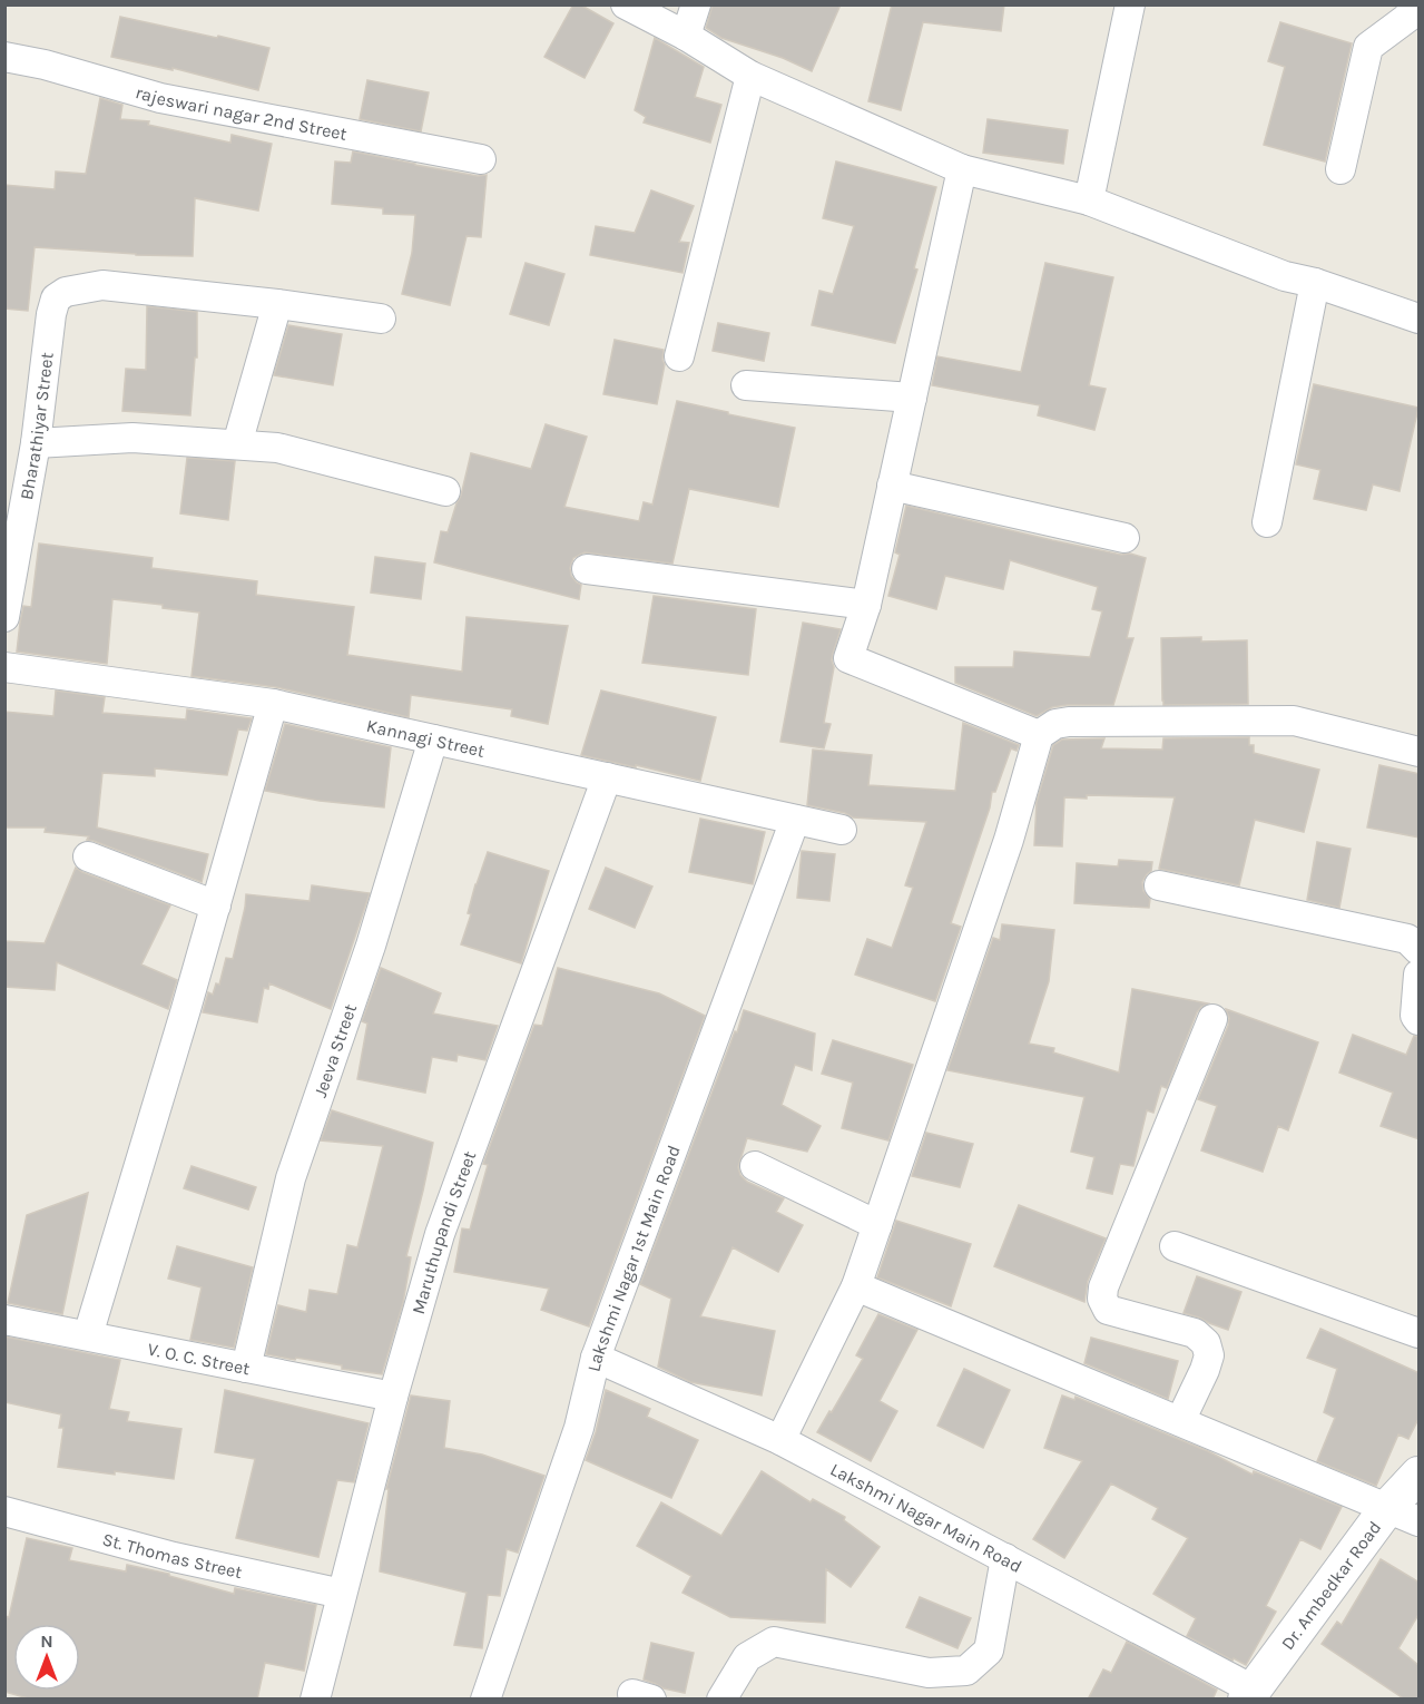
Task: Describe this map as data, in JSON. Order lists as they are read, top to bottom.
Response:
{
  "streets": {
    "street": [
      "rajeswari nagar 2nd Street",
      "Bharathiyar Street",
      "Kannagi Street",
      "Jeeva Street",
      "Maruthupandi Street",
      "Lakshmi Nagar 1st Main Road",
      "V. O. C. Street",
      "Lakshmi Nagar Main Road",
      "St. Thomas Street",
      "Dr. Ambedkar Road"
    ]
  },
  "crossings": [
    ["Kannagi Street", "Jeeva Street"],
    ["Kannagi Street", "Maruthupandi Street"],
    ["Kannagi Street", "Lakshmi Nagar 1st Main Road"],
    ["Jeeva Street", "V. O. C. Street"],
    ["Maruthupandi Street", "V. O. C. Street"],
    ["Maruthupandi Street", "St. Thomas Street"],
    ["Lakshmi Nagar 1st Main Road", "Lakshmi Nagar Main Road"],
    ["Lakshmi Nagar Main Road", "Dr. Ambedkar Road"]
  ],
  "north": "top"
}
